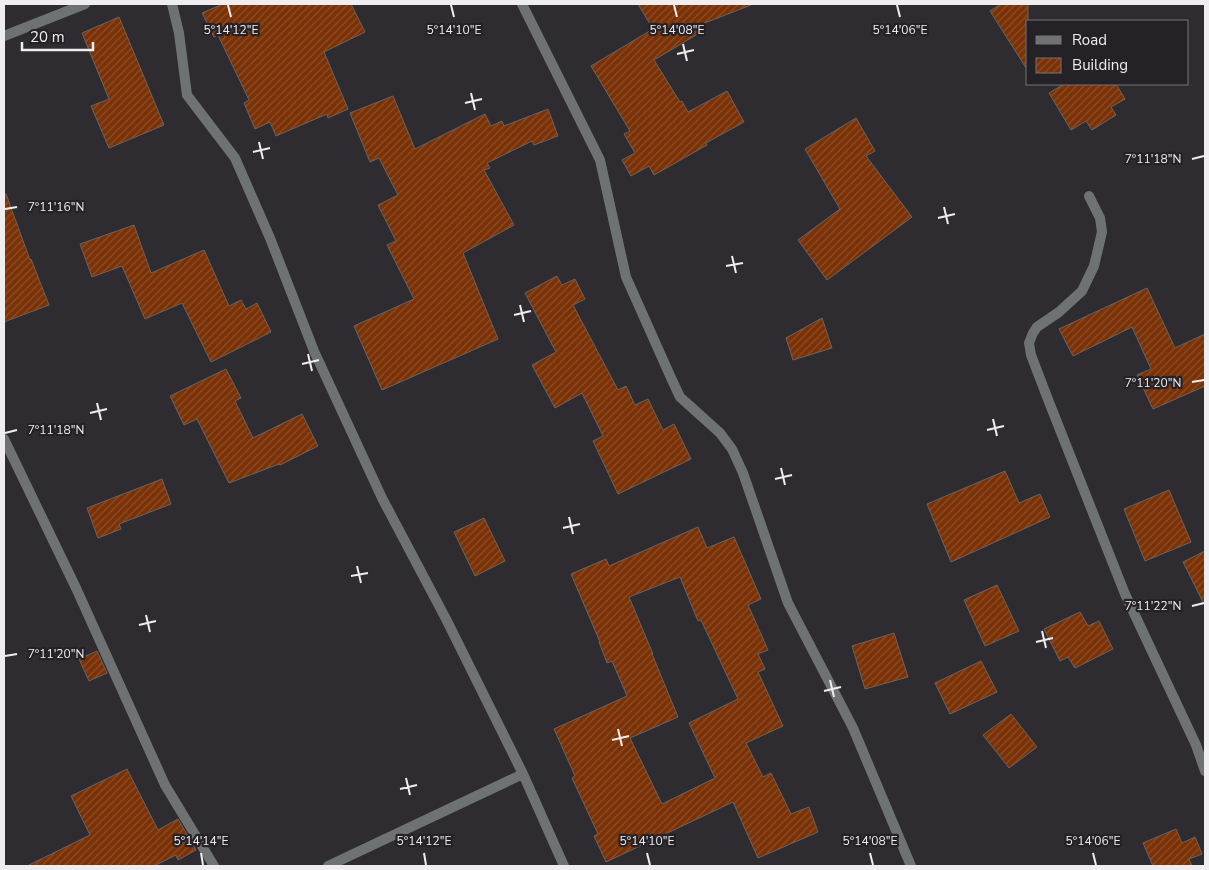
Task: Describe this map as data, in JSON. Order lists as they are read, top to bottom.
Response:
{
  "legend": ["Road", "Building"],
  "scale_bar": "20 m",
  "coordinates": [
    "5°14'12\"E",
    "5°14'10\"E",
    "5°14'08\"E",
    "5°14'06\"E",
    "7°11'18\"N",
    "7°11'16\"N",
    "7°11'20\"N",
    "7°11'22\"N",
    "5°14'14\"E"
  ]
}
